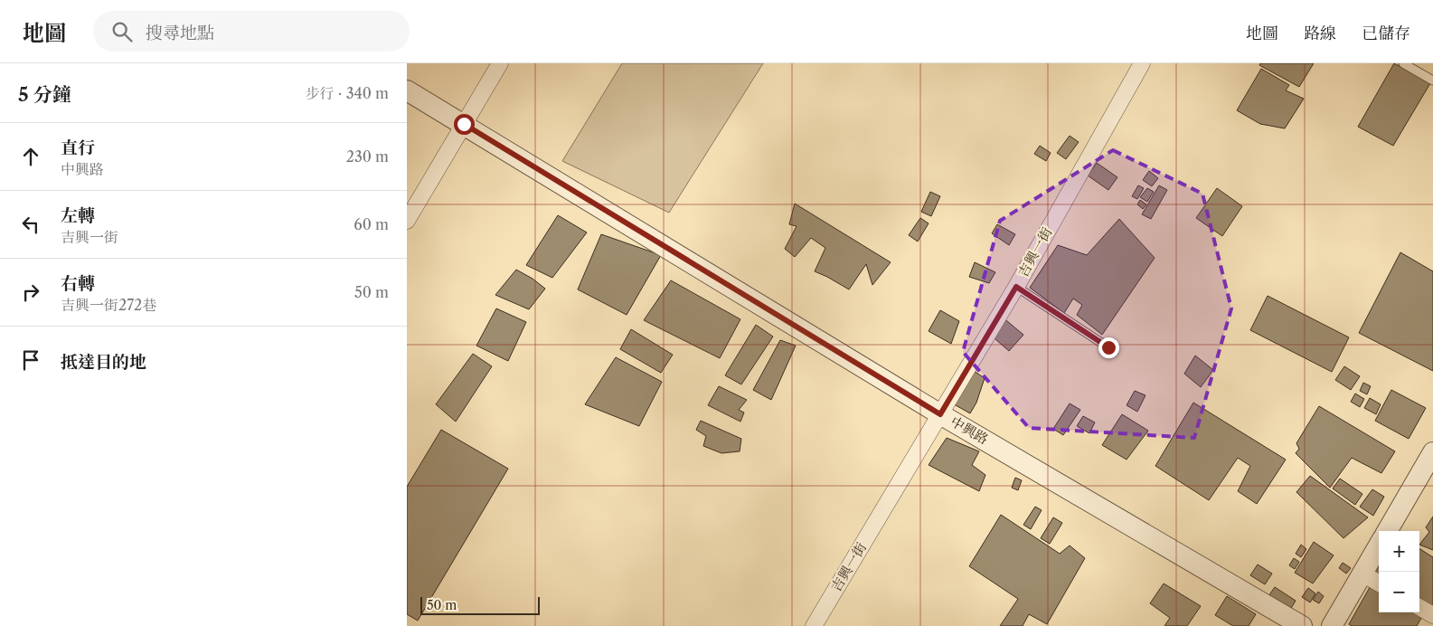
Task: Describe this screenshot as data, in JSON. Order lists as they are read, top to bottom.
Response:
{
  "streets": {
    "street": ["吉興一街", "中興路"]
  },
  "crossings": [
    ["吉興一街", "中興路"]
  ],
  "scale_bar": "50 m",
  "page": {
    "header": "地圖",
    "search": "搜尋地點",
    "nav": ["地圖", "路線", "已儲存"],
    "heading": ["5 分鐘", "步行 · 340 m"],
    "list": [
      ["直行", "中興路", "230 m"],
      ["左轉", "吉興一街", "60 m"],
      ["右轉", "吉興一街272巷", "50 m"],
      "抵達目的地"
    ],
    "map_buttons": ["+", "−"],
    "scale": "50 m"
  }
}
